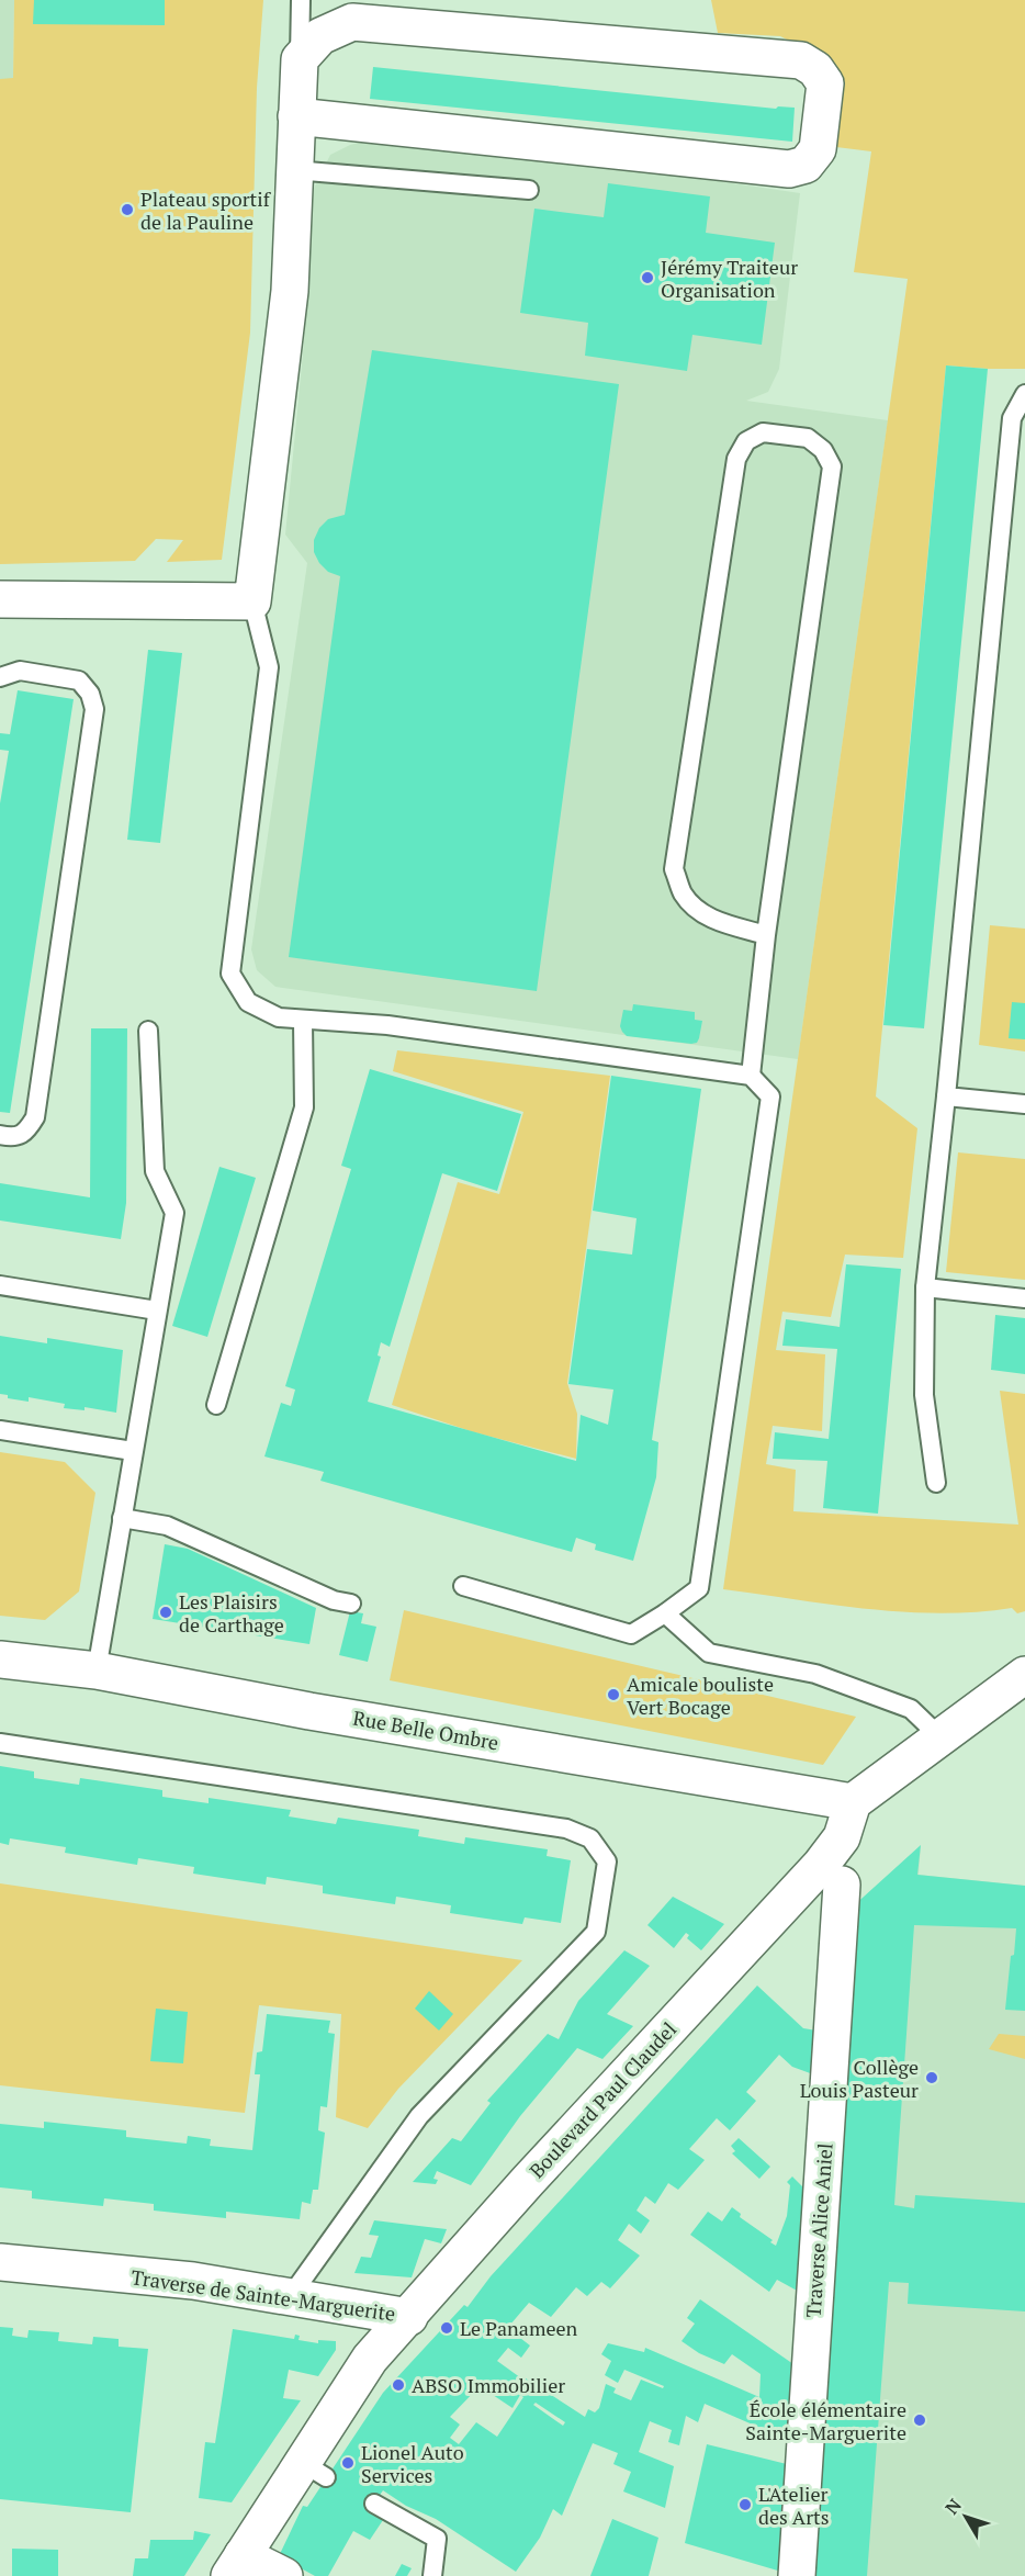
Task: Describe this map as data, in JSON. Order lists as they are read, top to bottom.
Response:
{
  "streets": {
    "street": [
      "Rue Belle Ombre",
      "Boulevard Paul Claudel",
      "Traverse Alice Aniel",
      "Traverse de Sainte-Marguerite"
    ]
  },
  "crossings": [
    ["Rue Belle Ombre", "Boulevard Paul Claudel"],
    ["Boulevard Paul Claudel", "Traverse de Sainte-Marguerite"]
  ],
  "places": [
    "Plateau sportif de la Pauline",
    "Jérémy Traiteur Organisation",
    "Les Plaisirs de Carthage",
    "Amicale bouliste Vert Bocage",
    "Collège Louis Pasteur",
    "Le Panameen",
    "ABSO Immobilier",
    "École élémentaire Sainte-Marguerite",
    "Lionel Auto Services",
    "L'Atelier des Arts"
  ],
  "north": "top left"
}
